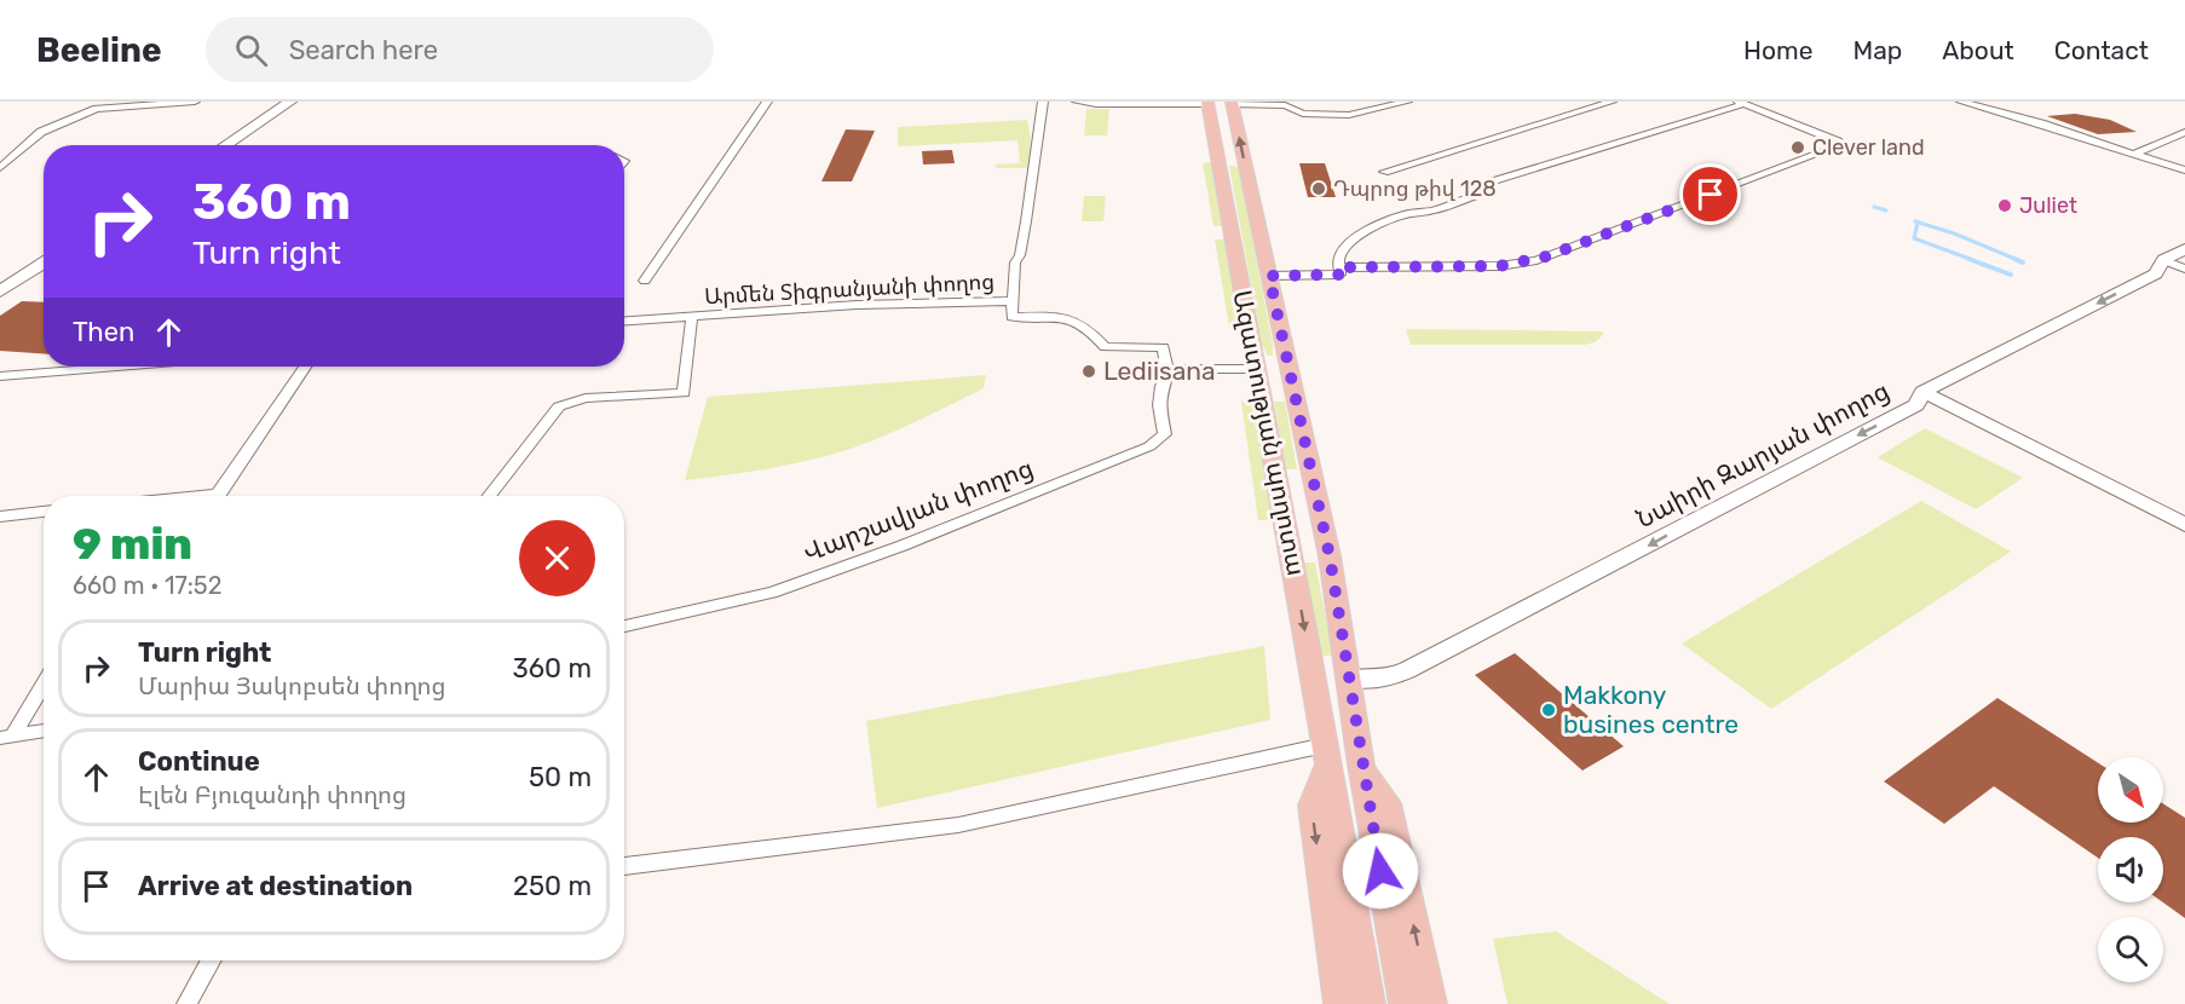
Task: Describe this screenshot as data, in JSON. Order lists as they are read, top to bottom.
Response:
{
  "streets": {
    "main road": ["Ազատության պողոտա", "Նաիրի Զարյան փողոց"],
    "street": ["Արմեն Տիգրանյանի փողոց", "Վարշավյան փողոց"]
  },
  "crossings": [
    ["Արմեն Տիգրանյանի փողոց", "Վարշավյան փողոց"],
    ["Ազատության պողոտա", "Նաիրի Զարյան փողոց"]
  ],
  "one_way": ["Նաիրի Զարյան փողոց"],
  "places": [
    "Clever land",
    "Դպրոց թիվ 128",
    "Juliet",
    "Lediisana",
    "Makkony busines centre"
  ],
  "north": "bottom right",
  "page": {
    "header": "Beeline",
    "search": "Search here",
    "nav": [
      "Home",
      "Map",
      "About",
      "Contact"
    ],
    "turn": ["360 m", "Turn right"],
    "then": "Then",
    "heading": ["9 min", "660 m · 17:52"],
    "list": [
      {
        "name": "Turn right",
        "note": "Մարիա Յակոբսեն փողոց",
        "value": "360 m"
      },
      {
        "name": "Continue",
        "note": "Էլեն Բյուզանդի փողոց",
        "value": "50 m"
      },
      {
        "name": "Arrive at destination",
        "value": "250 m"
      }
    ]
  }
}
